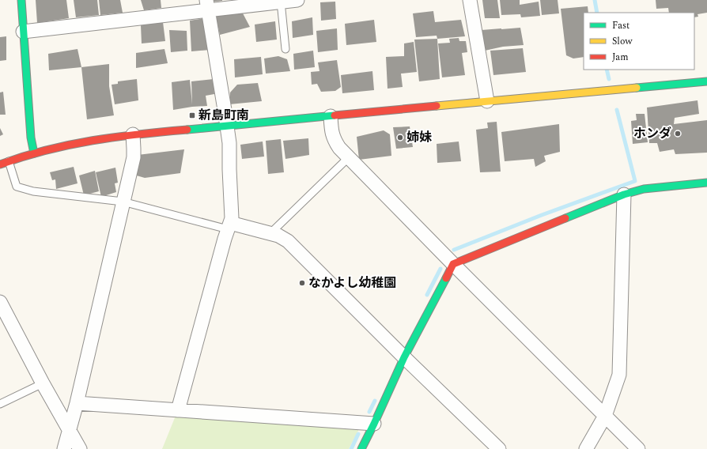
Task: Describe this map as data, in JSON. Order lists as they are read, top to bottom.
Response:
{
  "places": {
    "transit": ["新島町南"],
    "other": ["ホンダ", "姉妹", "なかよし幼稚園"]
  },
  "legend": ["Fast", "Slow", "Jam"]
}
